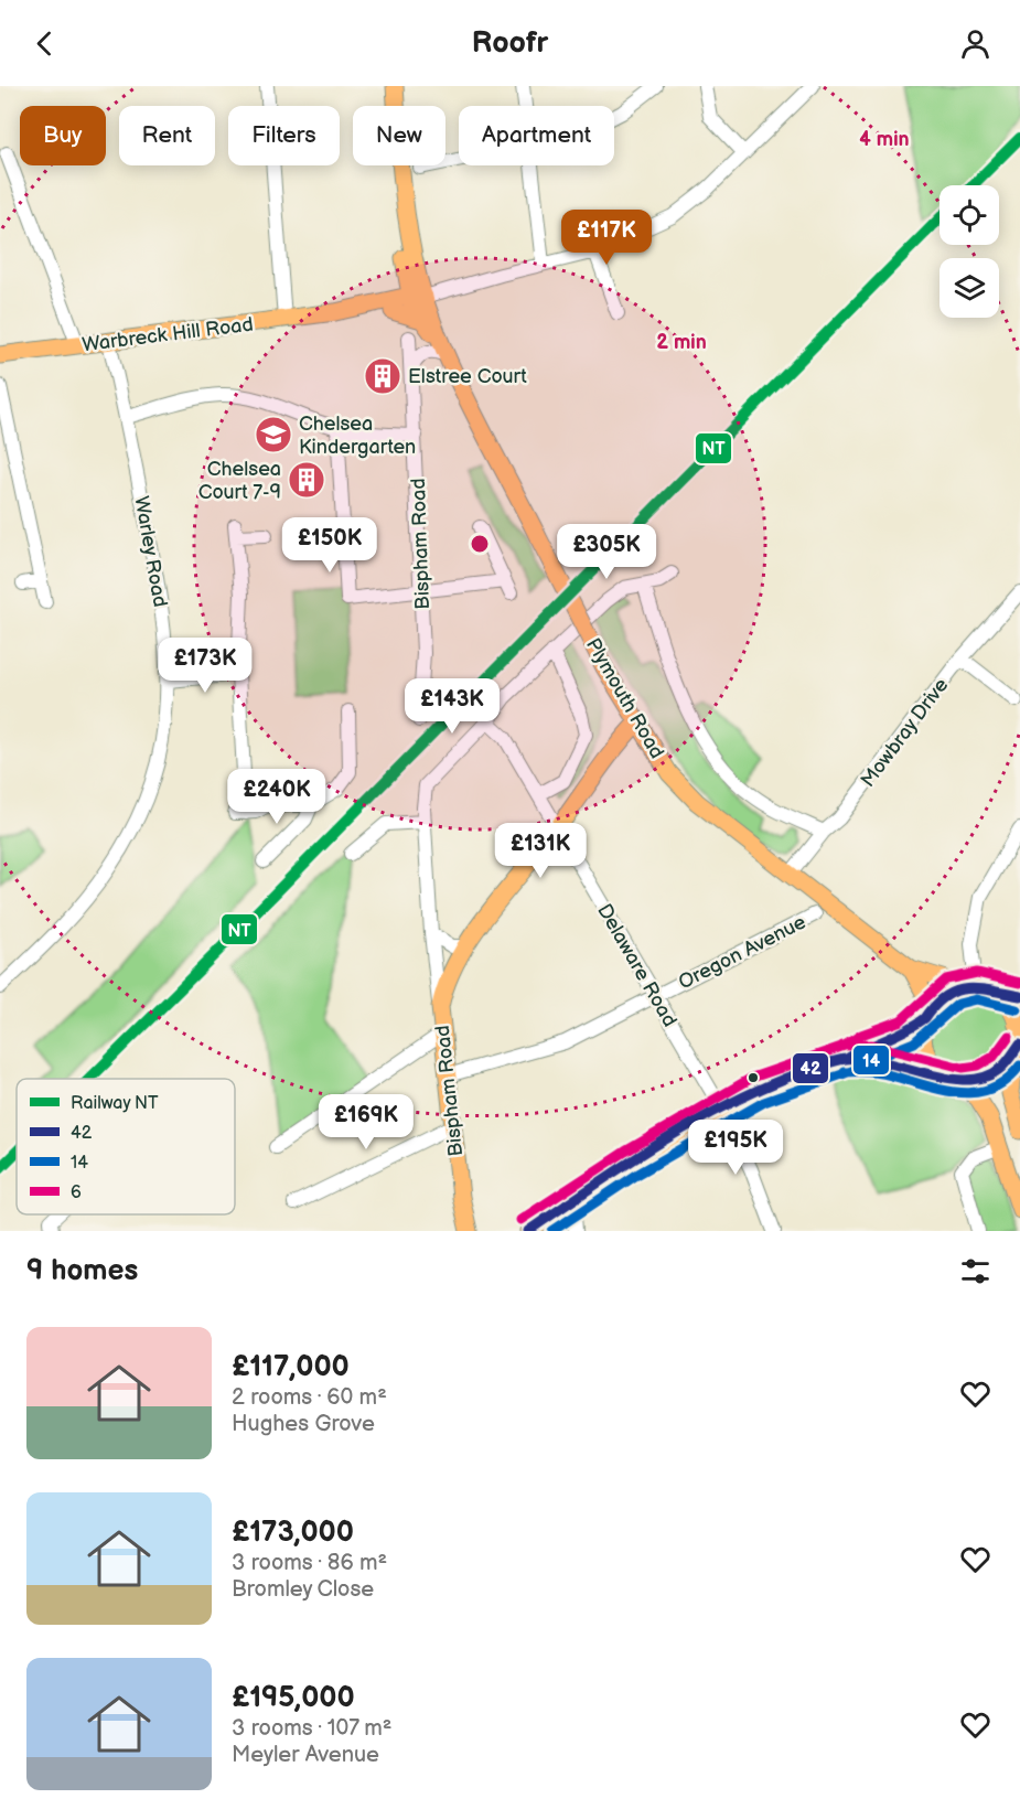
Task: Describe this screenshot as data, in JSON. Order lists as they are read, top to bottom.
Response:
{
  "streets": {
    "main road": ["Warbreck Hill Road", "Bispham Road", "Plymouth Road"],
    "street": [
      "Warley Road",
      "Mowbray Drive",
      "Oregon Avenue",
      "Delaware Road"
    ]
  },
  "crossings": [
    ["Warbreck Hill Road", "Warley Road"],
    ["Warbreck Hill Road", "Plymouth Road"],
    ["Bispham Road", "Oregon Avenue"],
    ["Bispham Road", "Delaware Road"],
    ["Plymouth Road", "Mowbray Drive"],
    ["Oregon Avenue", "Delaware Road"]
  ],
  "places": {
    "building": ["Elstree Court", "Chelsea Court 7-9"],
    "school or university": ["Chelsea Kindergarten"]
  },
  "lines": [
    "rail line NT",
    "transit line 6",
    "transit line 42",
    "transit line 14"
  ],
  "legend": [
    "Railway NT",
    "42",
    "14",
    "6"
  ],
  "page": {
    "header": "Roofr",
    "chip": [
      "Buy",
      "Rent",
      "Filters",
      "New",
      "Apartment"
    ],
    "price": [
      "£117K",
      "£150K",
      "£305K",
      "£173K",
      "£143K",
      "£240K",
      "£131K",
      "£169K",
      "£195K"
    ],
    "heading": "9 homes",
    "list": [
      {
        "name": "£117,000",
        "note": "2 rooms · 60 m² · Hughes Grove"
      },
      {
        "name": "£173,000",
        "note": "3 rooms · 86 m² · Bromley Close"
      },
      {
        "name": "£195,000",
        "note": "3 rooms · 107 m² · Meyler Avenue"
      }
    ]
  },
  "rings": ["4 min", "2 min"]
}
